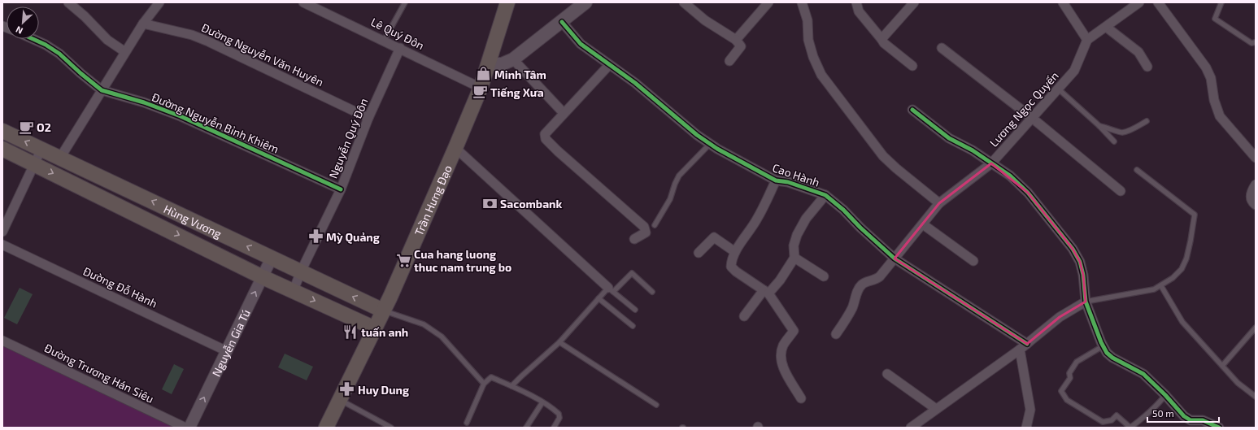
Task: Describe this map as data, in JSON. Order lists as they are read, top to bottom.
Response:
{
  "streets": {
    "main road": ["Trần Hưng Đạo", "Hùng Vương"],
    "street": [
      "Lê Quý Đôn",
      "Đường Nguyễn Văn Huyên",
      "Lương Ngọc Quyến",
      "Đường Nguyễn Bỉnh Khiêm",
      "Nguyễn Quý Đôn",
      "Cao Hành",
      "Đường Đỗ Hành",
      "Nguyễn Gia Tú",
      "Đường Trương Hán Siêu"
    ]
  },
  "crossings": [
    ["Lê Quý Đôn", "Nguyễn Quý Đôn"],
    ["Lê Quý Đôn", "Trần Hưng Đạo"],
    ["Đường Nguyễn Văn Huyên", "Nguyễn Quý Đôn"],
    ["Lương Ngọc Quyến", "Cao Hành"],
    ["Đường Nguyễn Bỉnh Khiêm", "Nguyễn Quý Đôn"],
    ["Nguyễn Quý Đôn", "Hùng Vương"],
    ["Trần Hưng Đạo", "Hùng Vương"],
    ["Hùng Vương", "Nguyễn Gia Tú"],
    ["Đường Đỗ Hành", "Nguyễn Gia Tú"]
  ],
  "one_way": ["Nguyễn Gia Tú"],
  "places": {
    "shop": ["Minh Tâm"],
    "cafe": ["Tiếng Xưa", "O2"],
    "bank": ["Sacombank"],
    "pharmacy": ["Mỳ Quảng", "Huy Dung"],
    "supermarket": ["Cua hang luong thuc nam trung bo"],
    "restaurant": ["tuấn anh"]
  },
  "scale_bar": "50 m",
  "north": "bottom left"
}
